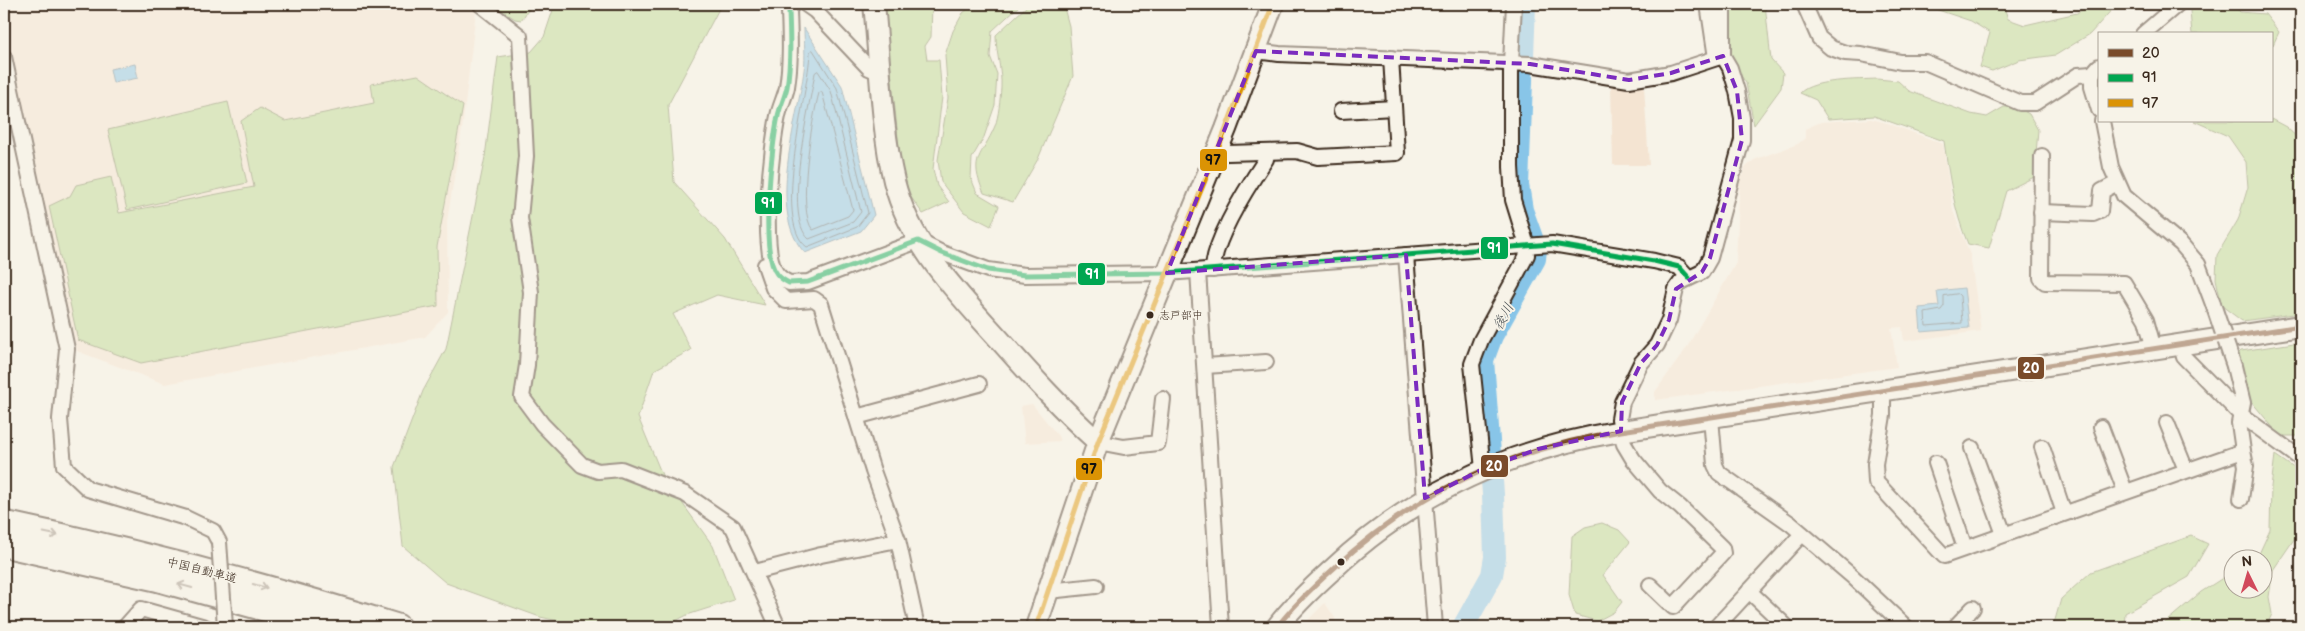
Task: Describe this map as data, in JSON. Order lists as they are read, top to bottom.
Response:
{
  "streets": {
    "highway": ["中国自動車道"]
  },
  "water": ["後川"],
  "places": ["志戸部中"],
  "lines": ["transit line 91", "transit line 97", "transit line 20"],
  "legend": ["20", "91", "97"],
  "north": "top"
}
